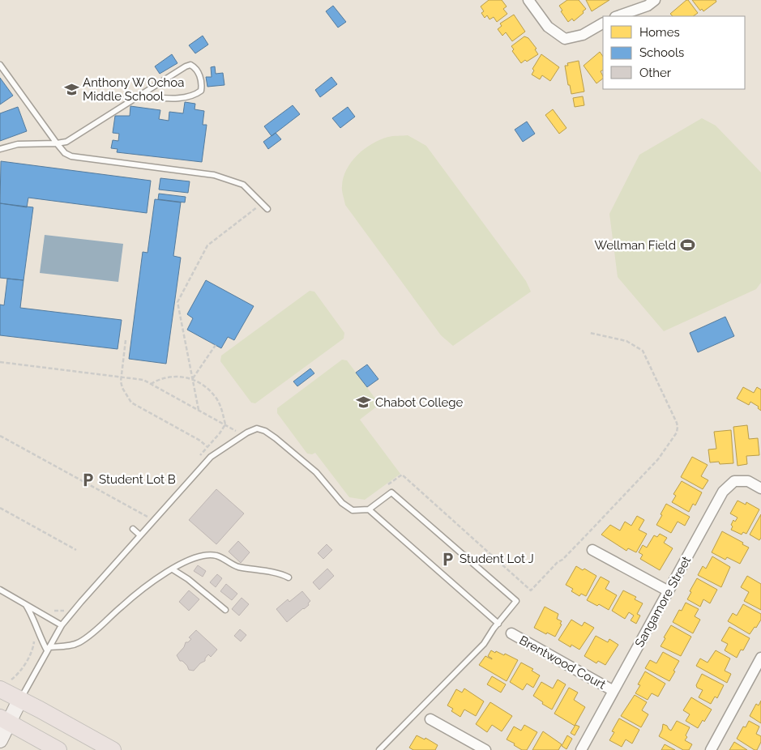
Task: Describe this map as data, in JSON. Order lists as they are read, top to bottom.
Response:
{
  "streets": {
    "street": ["Sangamore Street", "Brentwood Court"]
  },
  "crossings": [
    ["Sangamore Street", "Brentwood Court"]
  ],
  "places": {
    "school or university": ["Anthony W Ochoa Middle School", "Chabot College"],
    "sports": ["Wellman Field"],
    "parking": ["Student Lot B", "Student Lot J"]
  },
  "legend": ["Homes", "Schools", "Other"]
}
